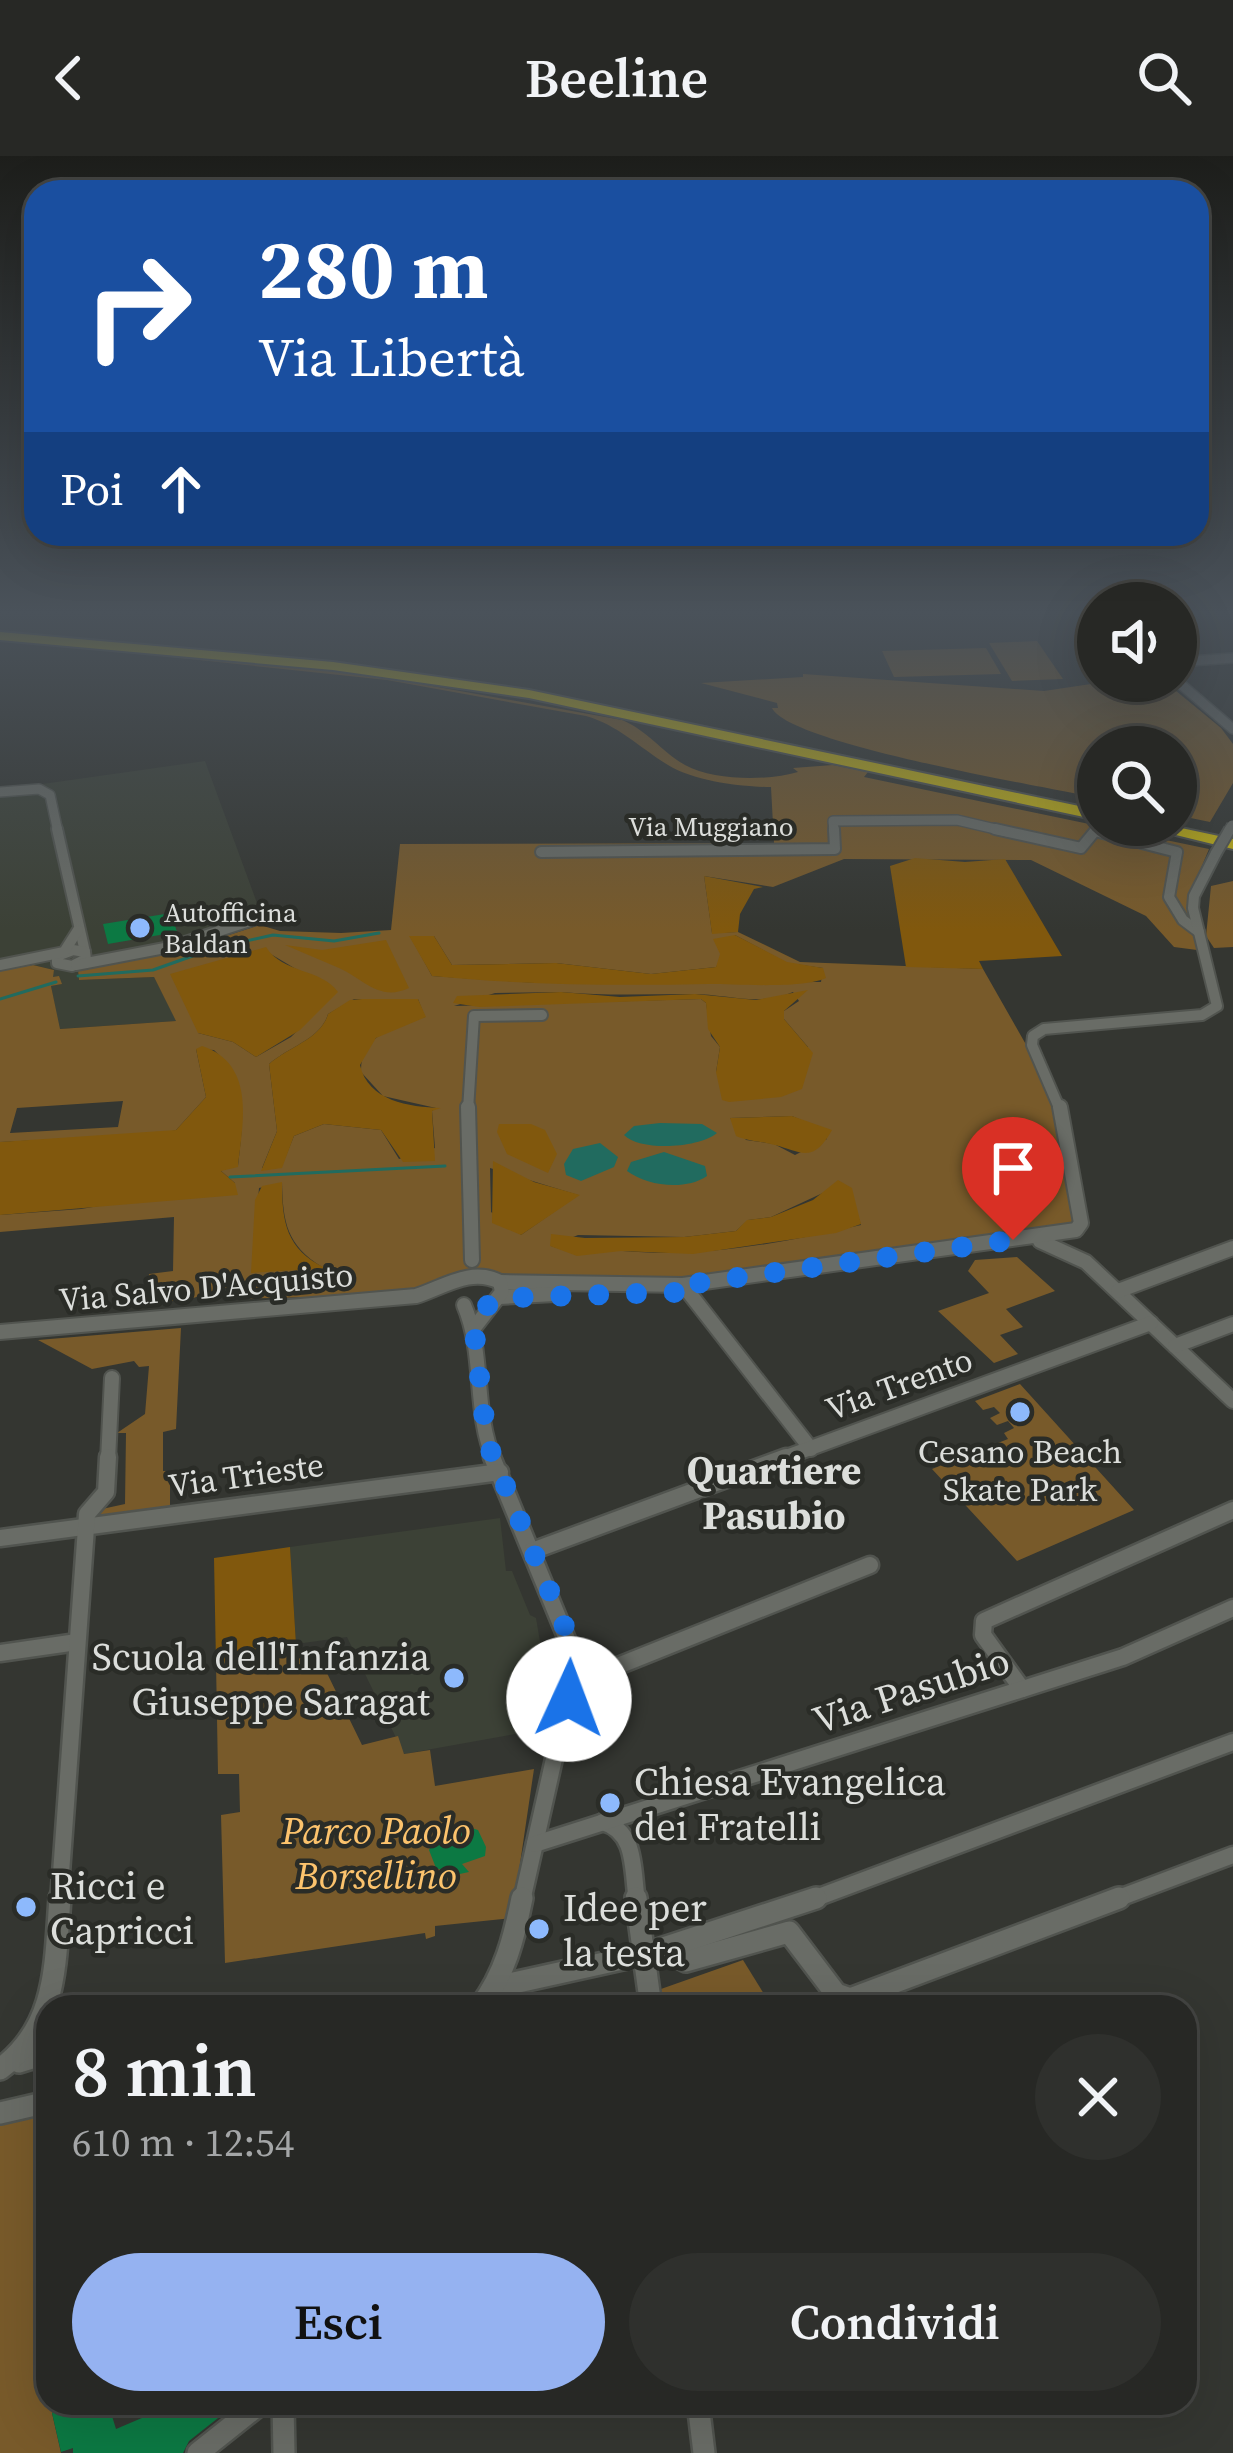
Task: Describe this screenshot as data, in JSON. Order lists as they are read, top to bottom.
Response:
{
  "streets": {
    "street": [
      "Via Muggiano",
      "Via Salvo D'Acquisto",
      "Via Trento",
      "Via Trieste",
      "Via Pasubio"
    ]
  },
  "districts": ["Quartiere Pasubio"],
  "parks": ["Parco Paolo Borsellino"],
  "places": [
    "Autofficina Baldan",
    "Cesano Beach Skate Park",
    "Scuola dell'Infanzia Giuseppe Saragat",
    "Chiesa Evangelica dei Fratelli",
    "Ricci e Capricci",
    "Idee per la testa"
  ],
  "page": {
    "header": "Beeline",
    "turn": ["280 m", "Via Libertà"],
    "then": "Poi",
    "heading": ["8 min", "610 m · 12:54"],
    "buttons": ["Esci", "Condividi"]
  }
}
